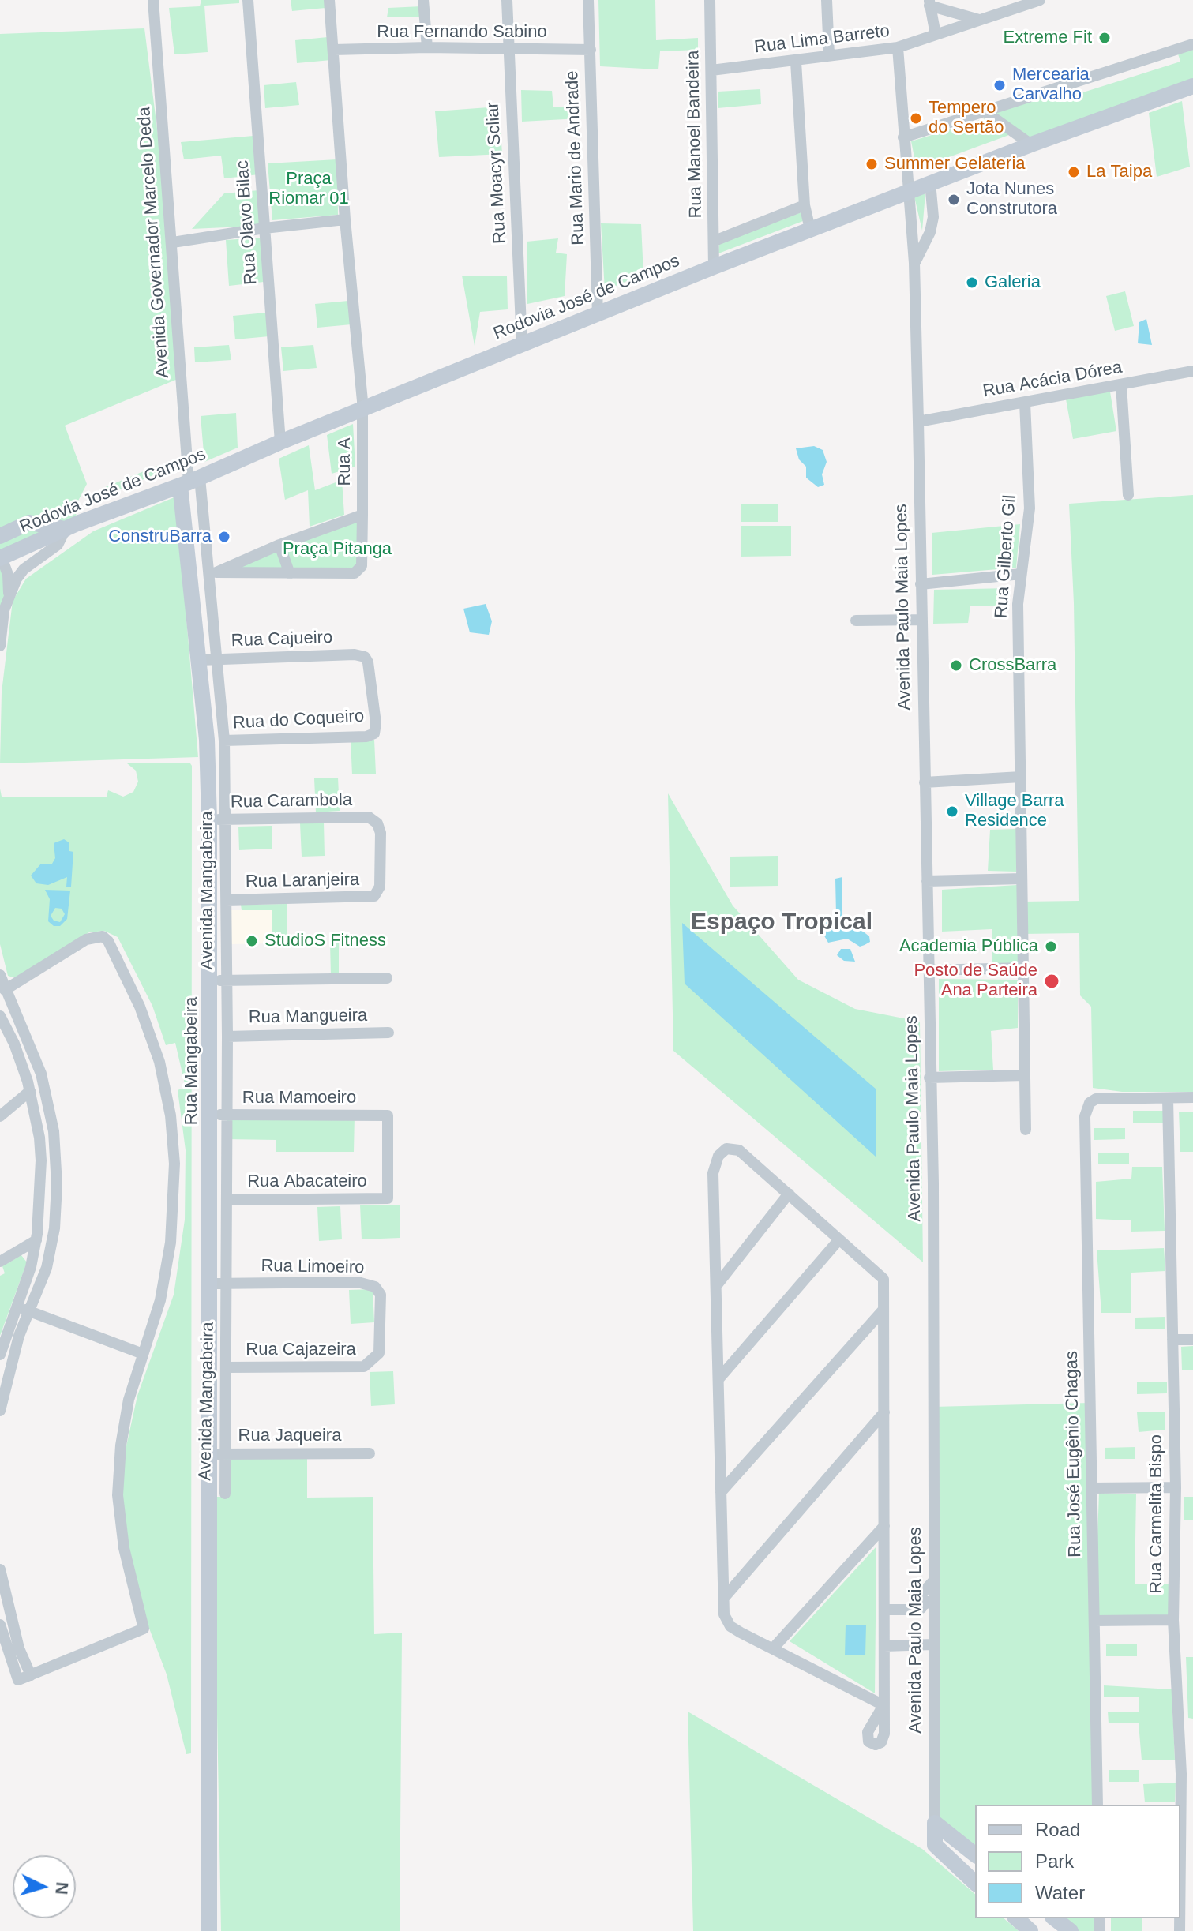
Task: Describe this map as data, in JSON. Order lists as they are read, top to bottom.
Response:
{
  "streets": {
    "street": [
      "Rua Fernando Sabino",
      "Rua Lima Barreto",
      "Rua Manoel Bandeira",
      "Rua Mario de Andrade",
      "Rua Moacyr Scliar",
      "Rua Olavo Bilac",
      "Avenida Governador Marcelo Deda",
      "Rodovia José de Campos",
      "Rua Acácia Dórea",
      "Rua A",
      "Rua Gilberto Gil",
      "Avenida Paulo Maia Lopes",
      "Rua Cajueiro",
      "Rua do Coqueiro",
      "Rua Carambola",
      "Rua Laranjeira",
      "Avenida Mangabeira",
      "Rua Mangueira",
      "Rua Mangabeira",
      "Rua Mamoeiro",
      "Rua Abacateiro",
      "Rua Limoeiro",
      "Rua Cajazeira",
      "Rua Jaqueira",
      "Rua José Eugênio Chagas",
      "Rua Carmelita Bispo"
    ]
  },
  "crossings": [
    ["Rua Fernando Sabino", "Rua Mario de Andrade"],
    ["Rua Fernando Sabino", "Rua Moacyr Scliar"],
    ["Rua Fernando Sabino", "Rua A"],
    ["Rua Lima Barreto", "Rua Manoel Bandeira"],
    ["Rua Lima Barreto", "Avenida Paulo Maia Lopes"],
    ["Rua Manoel Bandeira", "Rodovia José de Campos"],
    ["Rua Mario de Andrade", "Rodovia José de Campos"],
    ["Rua Moacyr Scliar", "Rodovia José de Campos"],
    ["Rua Olavo Bilac", "Rodovia José de Campos"],
    ["Avenida Governador Marcelo Deda", "Rodovia José de Campos"],
    ["Avenida Governador Marcelo Deda", "Avenida Mangabeira"],
    ["Avenida Governador Marcelo Deda", "Rua Mangabeira"],
    ["Rodovia José de Campos", "Rua A"],
    ["Rodovia José de Campos", "Avenida Paulo Maia Lopes"],
    ["Rodovia José de Campos", "Avenida Mangabeira"],
    ["Rodovia José de Campos", "Rua Mangabeira"],
    ["Rua Acácia Dórea", "Rua Gilberto Gil"],
    ["Rua Acácia Dórea", "Avenida Paulo Maia Lopes"],
    ["Rua Cajueiro", "Rua do Coqueiro"],
    ["Rua Cajueiro", "Avenida Mangabeira"],
    ["Rua Cajueiro", "Rua Mangabeira"],
    ["Rua do Coqueiro", "Avenida Mangabeira"],
    ["Rua Carambola", "Rua Laranjeira"],
    ["Rua Carambola", "Avenida Mangabeira"],
    ["Rua Carambola", "Rua Mangabeira"],
    ["Rua Laranjeira", "Avenida Mangabeira"],
    ["Avenida Mangabeira", "Rua Mangueira"],
    ["Avenida Mangabeira", "Rua Mangabeira"],
    ["Avenida Mangabeira", "Rua Mamoeiro"],
    ["Avenida Mangabeira", "Rua Abacateiro"],
    ["Avenida Mangabeira", "Rua Limoeiro"],
    ["Avenida Mangabeira", "Rua Cajazeira"],
    ["Avenida Mangabeira", "Rua Jaqueira"],
    ["Rua Mangabeira", "Rua Mamoeiro"],
    ["Rua Mangabeira", "Rua Limoeiro"],
    ["Rua Mangabeira", "Rua Jaqueira"],
    ["Rua Mamoeiro", "Rua Abacateiro"],
    ["Rua Limoeiro", "Rua Cajazeira"],
    ["Rua José Eugênio Chagas", "Rua Carmelita Bispo"]
  ],
  "districts": ["Espaço Tropical"],
  "parks": ["Praça Riomar 01", "Praça Pitanga"],
  "places": [
    "Extreme Fit",
    "Mercearia Carvalho",
    "Tempero do Sertão",
    "Summer Gelateria",
    "La Taipa",
    "Jota Nunes Construtora",
    "Galeria",
    "ConstruBarra",
    "CrossBarra",
    "Village Barra Residence",
    "StudioS Fitness",
    "Academia Pública",
    "Posto de Saúde Ana Parteira"
  ],
  "legend": ["Road", "Park", "Water"],
  "north": "right"
}
